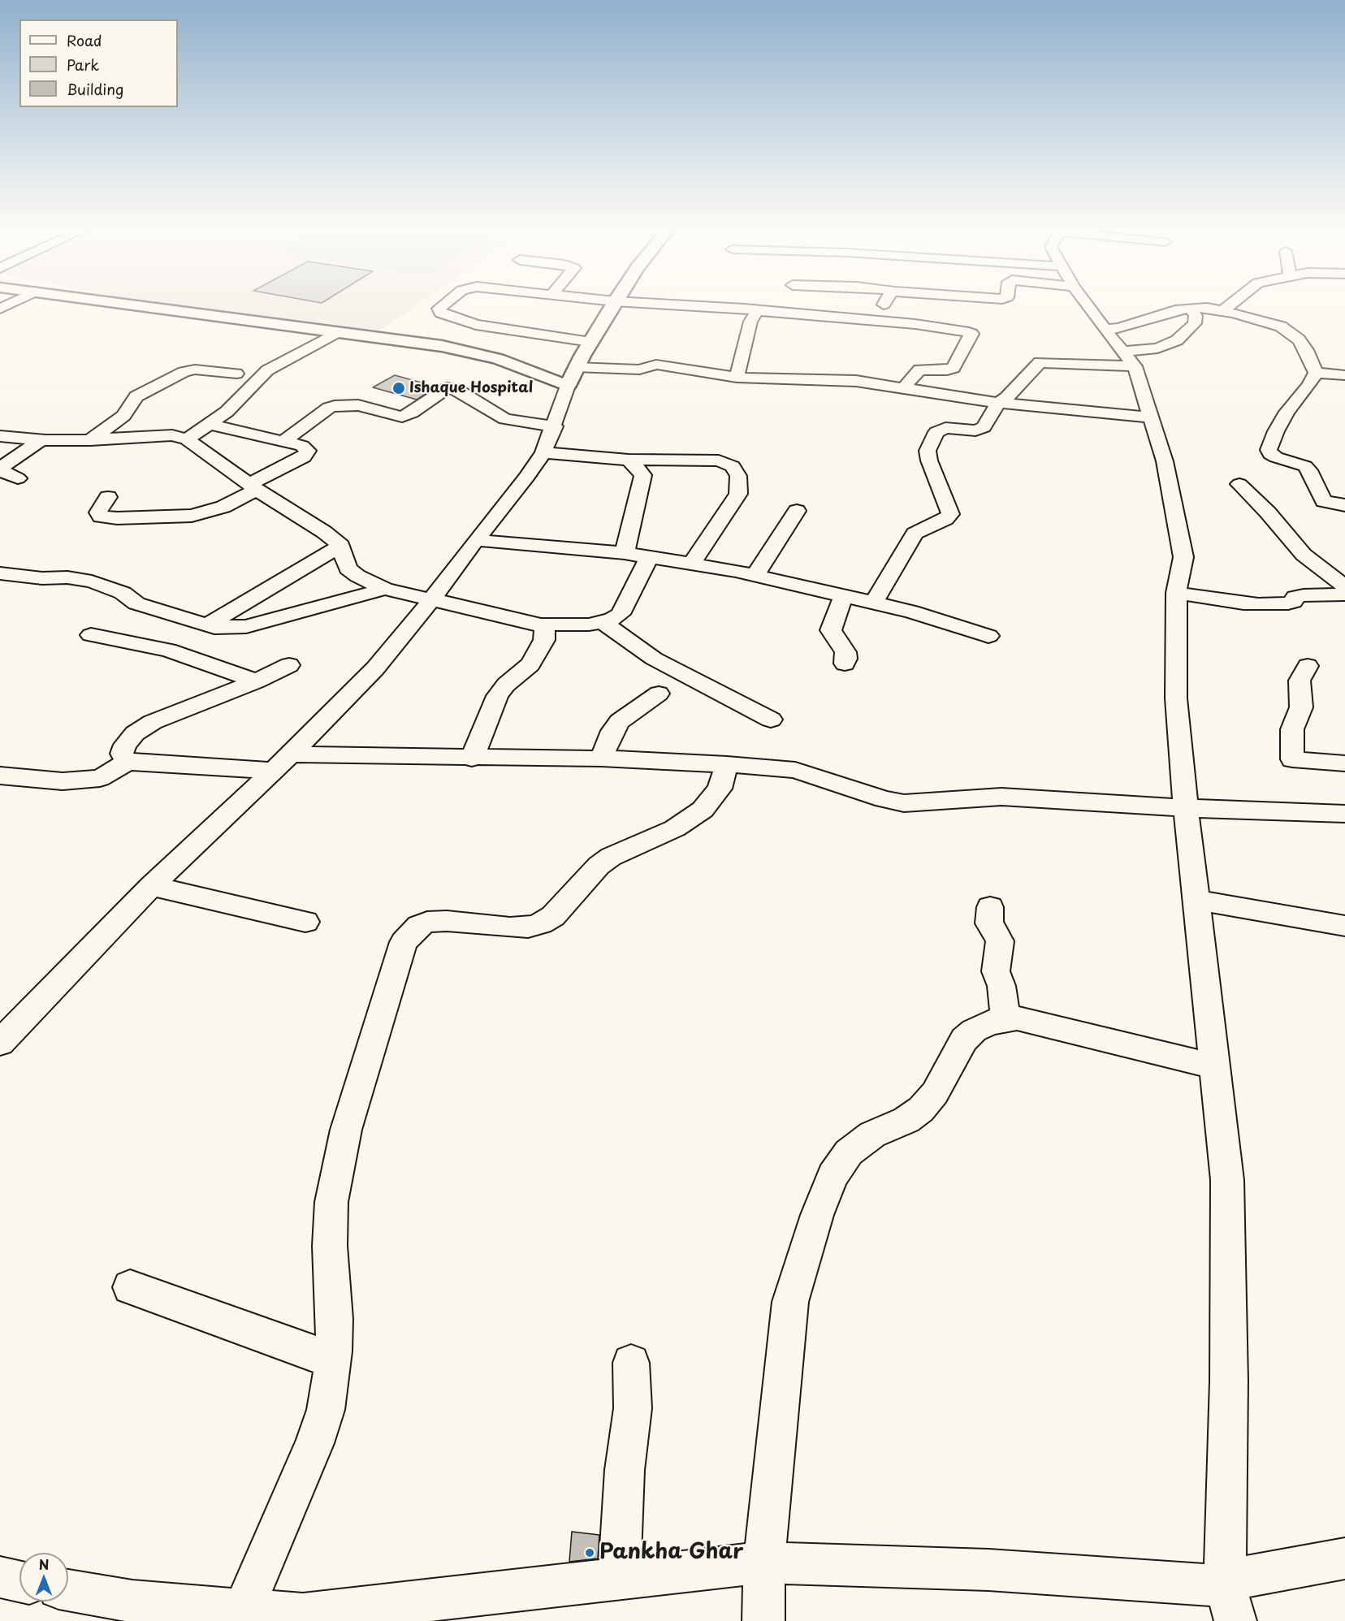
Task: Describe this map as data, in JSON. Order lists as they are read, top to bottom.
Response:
{
  "places": ["Ishaque Hospital", "Pankha Ghar"],
  "legend": ["Road", "Park", "Building"],
  "north": "top"
}
